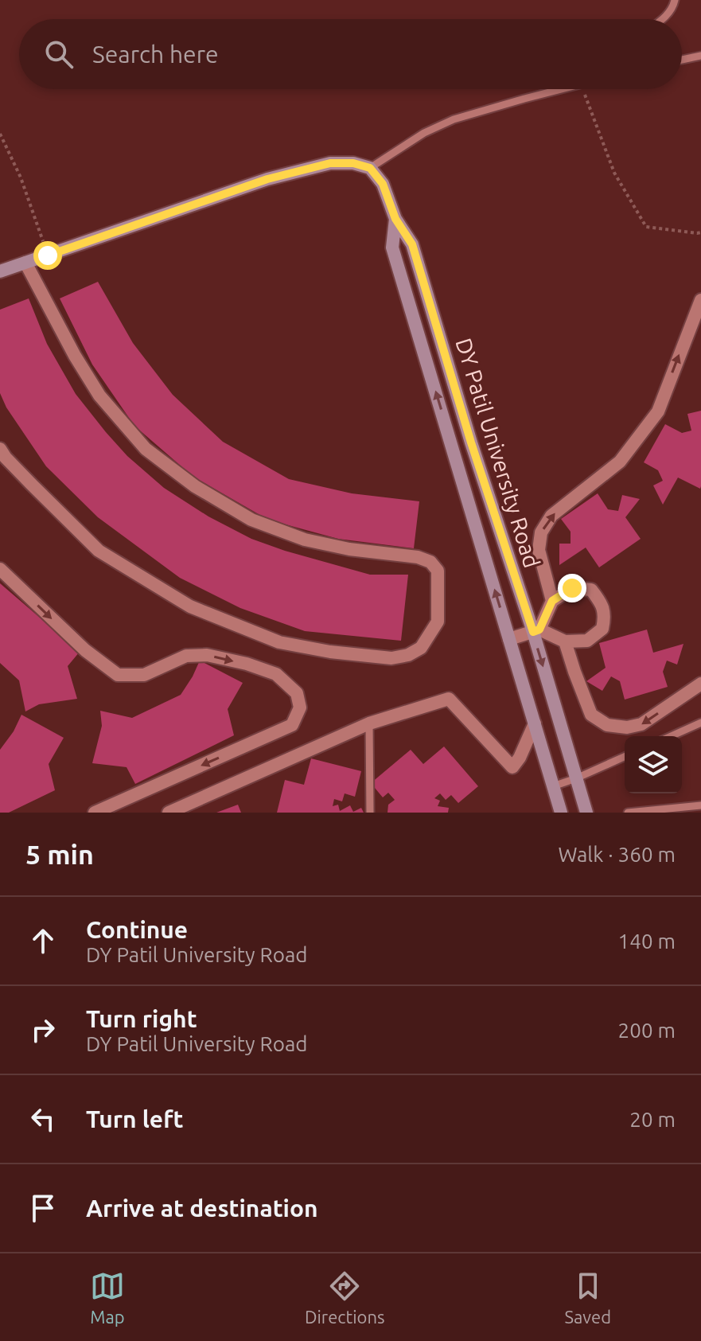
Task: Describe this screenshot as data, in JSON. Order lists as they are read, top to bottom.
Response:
{
  "streets": {
    "street": ["DY Patil University Road"]
  },
  "page": {
    "search": "Search here",
    "heading": ["5 min", "Walk · 360 m"],
    "list": [
      ["Continue", "DY Patil University Road", "140 m"],
      ["Turn right", "DY Patil University Road", "200 m"],
      ["Turn left", "20 m"],
      "Arrive at destination"
    ],
    "nav": ["Map", "Directions", "Saved"]
  }
}
